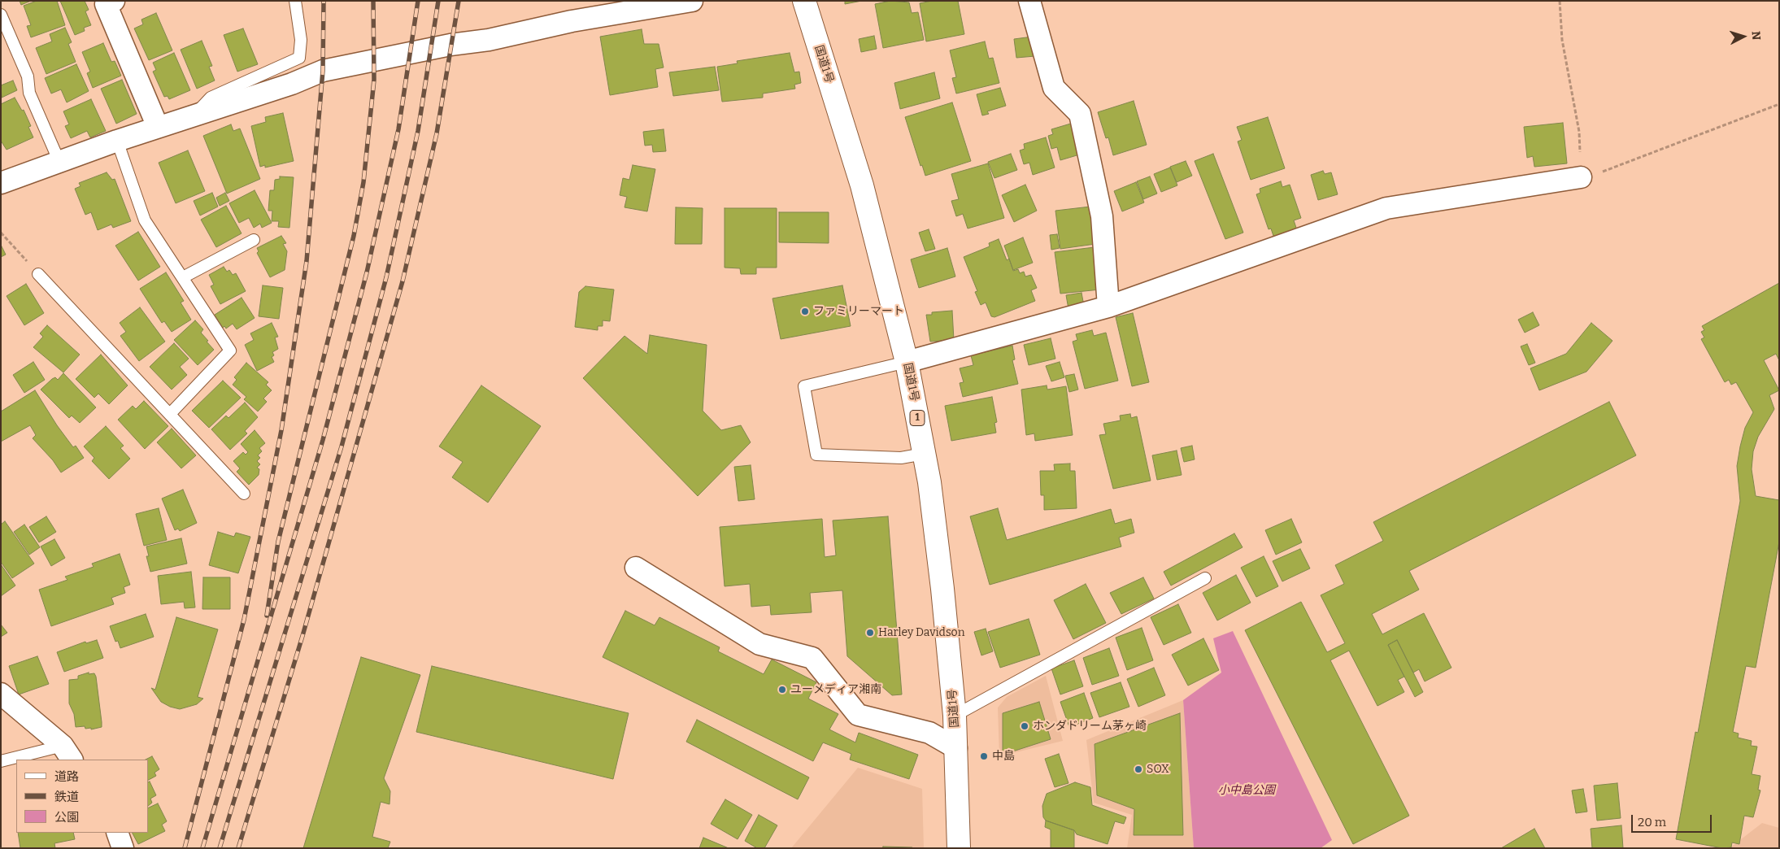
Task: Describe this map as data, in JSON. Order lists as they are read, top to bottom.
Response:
{
  "streets": {
    "highway": ["国道1号", "1"]
  },
  "parks": ["小中島公園"],
  "places": [
    "ファミリーマート",
    "Harley Davidson",
    "ユーメディア湘南",
    "ホンダドリーム茅ヶ崎",
    "中島",
    "SOX"
  ],
  "legend": ["道路", "鉄道", "公園"],
  "scale_bar": "20 m",
  "north": "right"
}
